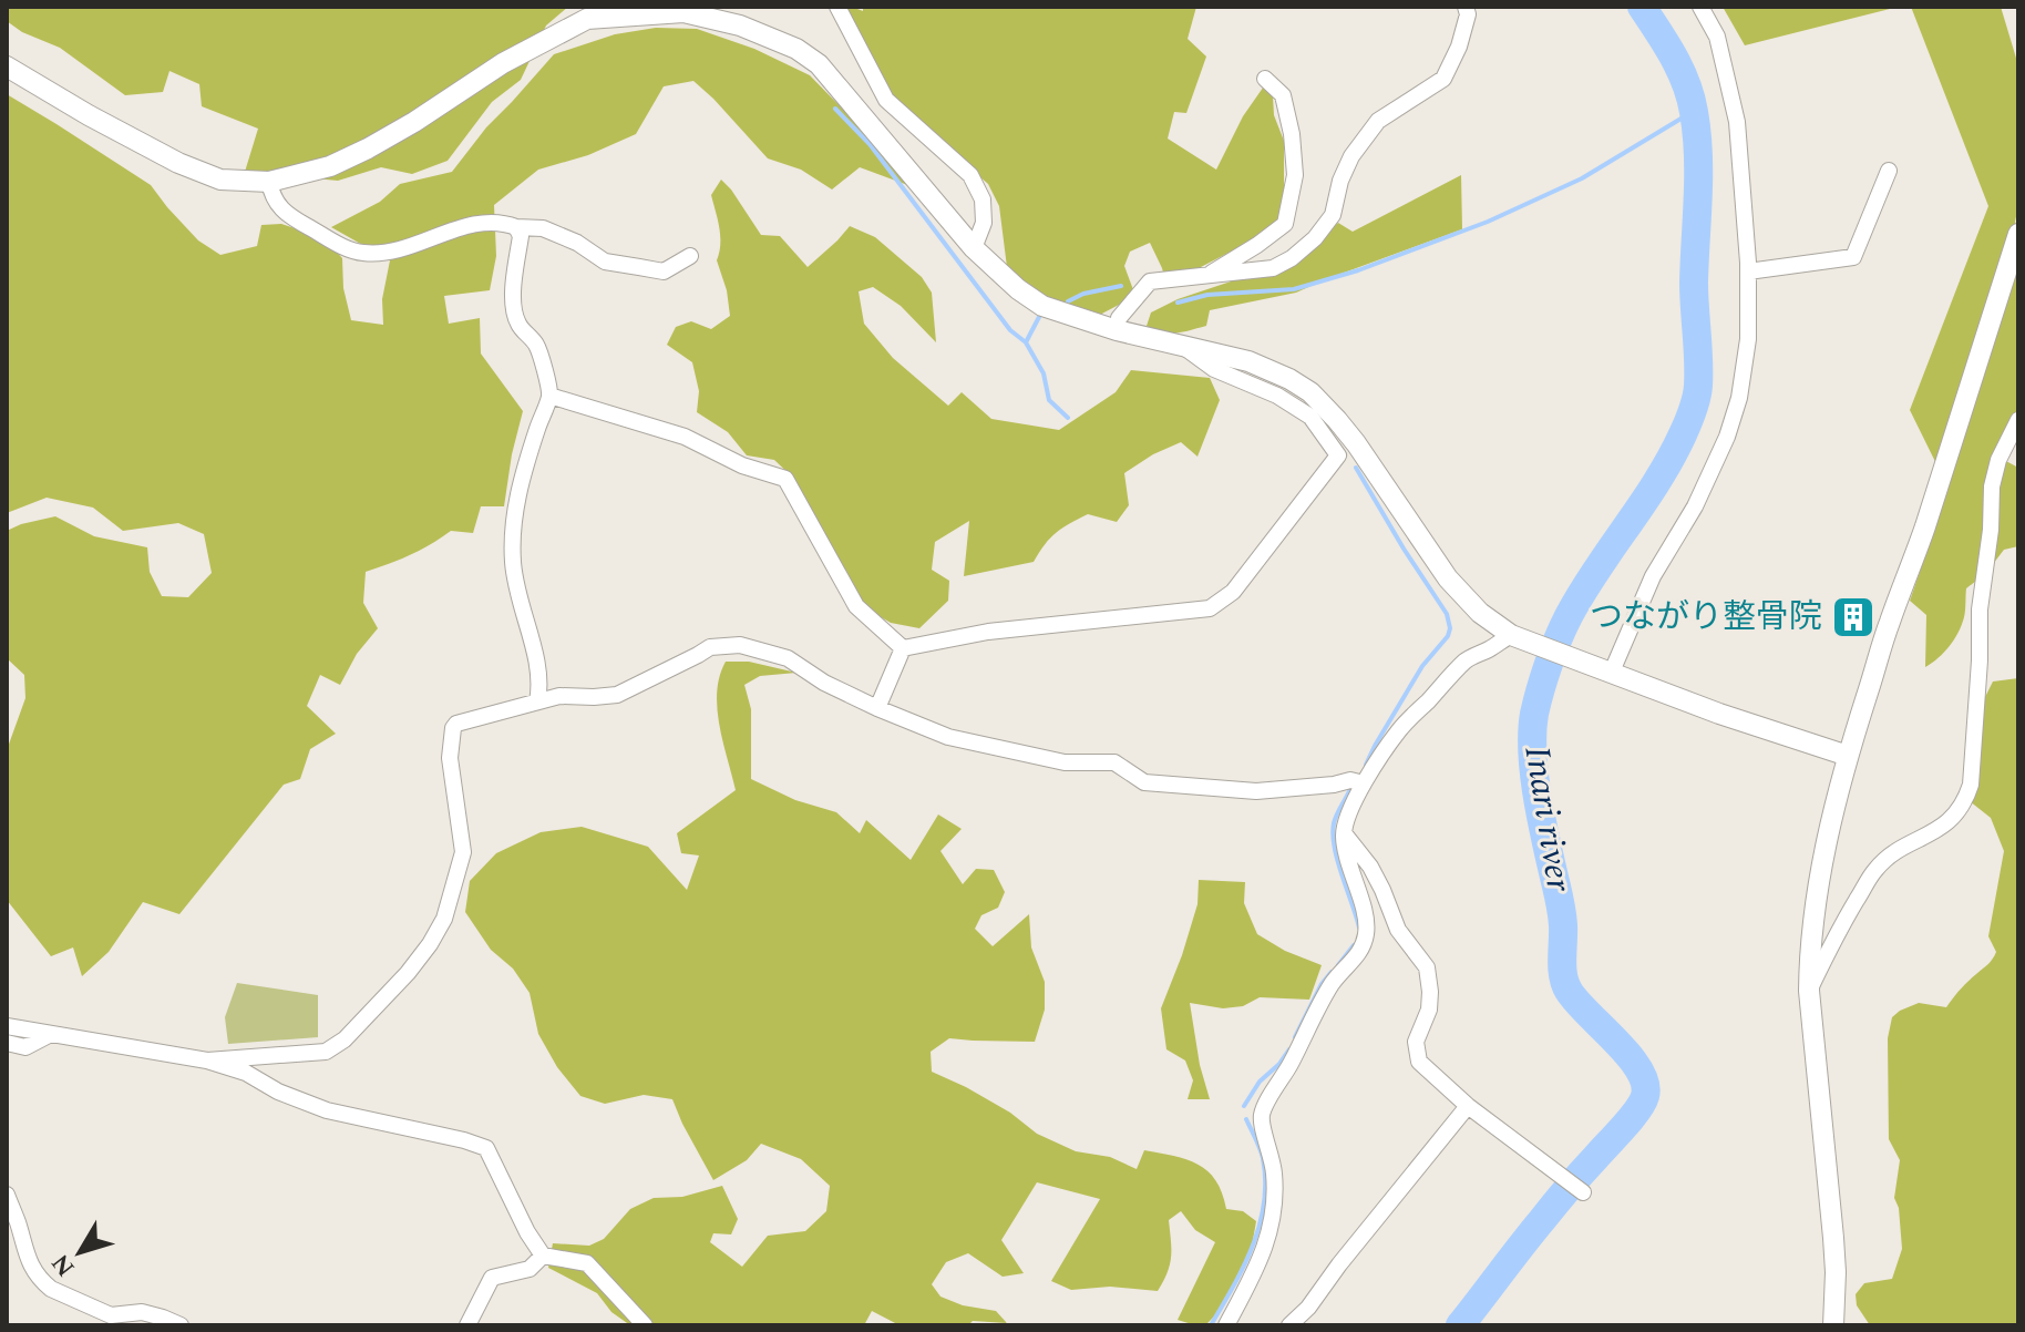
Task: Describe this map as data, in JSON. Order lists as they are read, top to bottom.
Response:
{
  "water": ["Inari river"],
  "places": {
    "building": ["つながり整骨院"]
  },
  "north": "bottom left"
}
